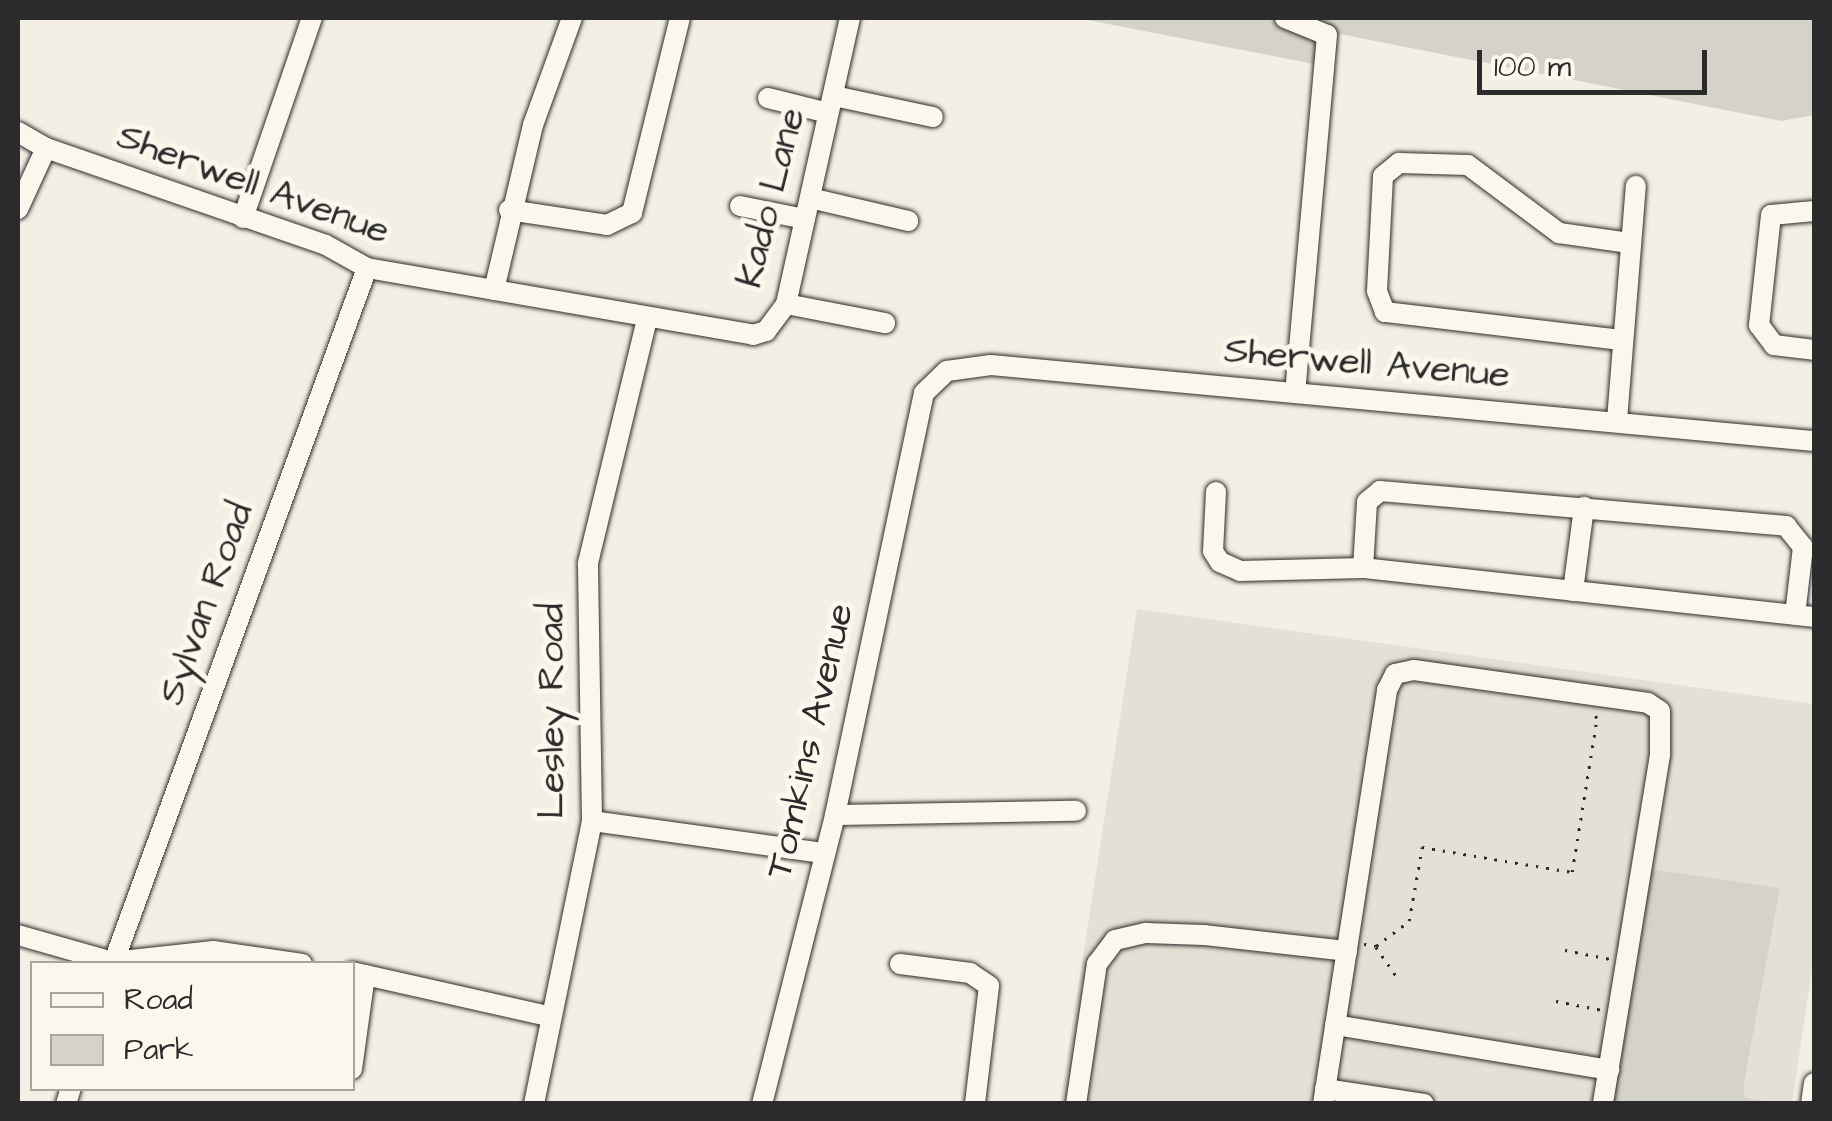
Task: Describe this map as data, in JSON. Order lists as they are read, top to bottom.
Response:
{
  "streets": {
    "street": [
      "Sherwell Avenue",
      "Kado Lane",
      "Sylvan Road",
      "Lesley Road",
      "Tomkins Avenue"
    ]
  },
  "crossings": [
    ["Sherwell Avenue", "Kado Lane"],
    ["Sherwell Avenue", "Sylvan Road"],
    ["Sherwell Avenue", "Lesley Road"],
    ["Sherwell Avenue", "Tomkins Avenue"],
    ["Kado Lane", "Lesley Road"]
  ],
  "legend": ["Road", "Park"],
  "scale_bar": "100 m"
}
